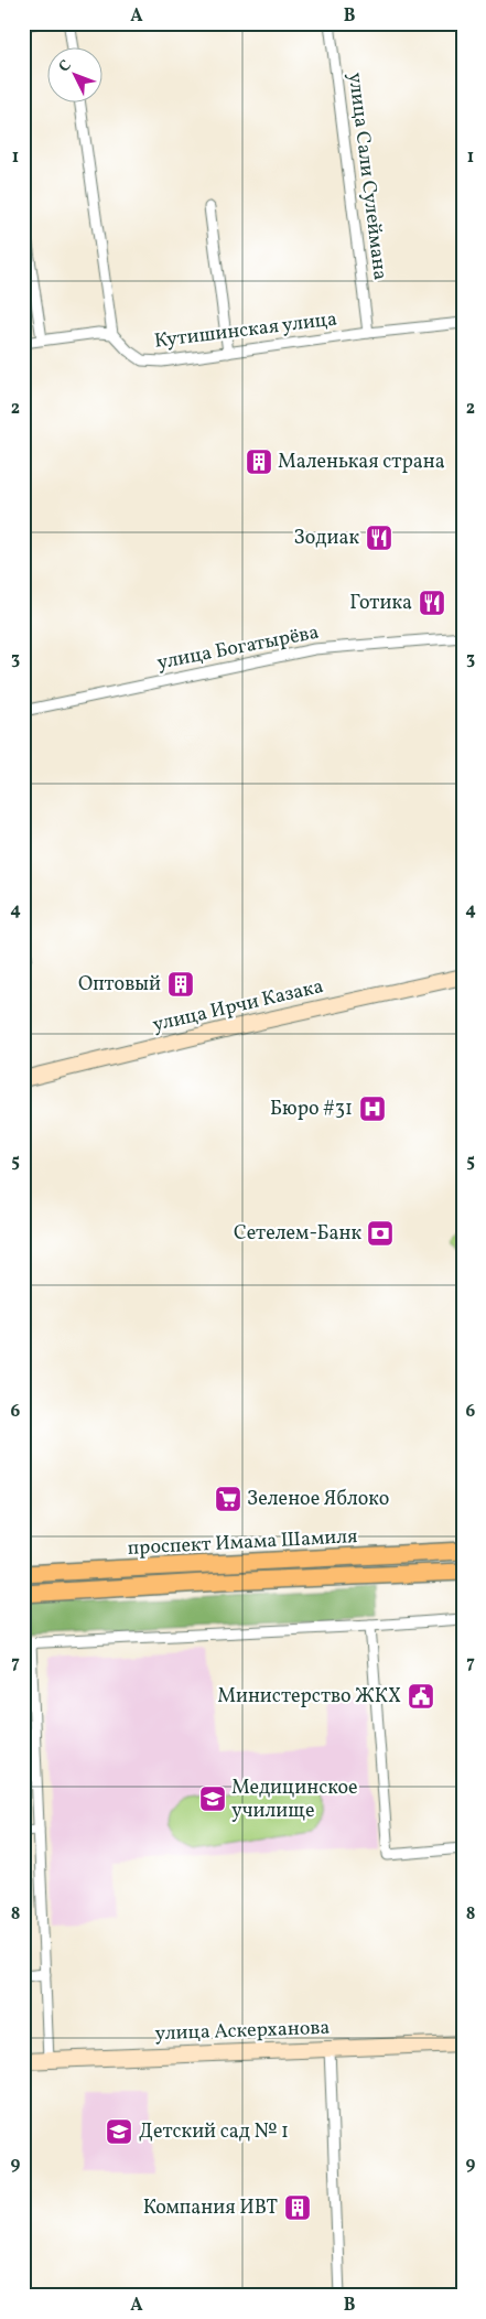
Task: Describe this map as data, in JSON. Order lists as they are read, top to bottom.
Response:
{
  "streets": {
    "main road": ["улица Ирчи Казака", "проспект Имама Шамиля", "улица Аскерханова"],
    "street": ["улица Сали Сулеймана", "Кутишинская улица", "улица Богатырёва"]
  },
  "crossings": [
    ["улица Сали Сулеймана", "Кутишинская улица"]
  ],
  "places": {
    "building": ["Маленькая страна", "Оптовый", "Компания ИВТ"],
    "restaurant": ["Зодиак", "Готика"],
    "hospital": ["Бюро #31"],
    "bank": ["Сетелем-Банк"],
    "supermarket": ["Зеленое Яблоко"],
    "public building": ["Министерство ЖКХ"],
    "school or university": ["Медицинское училище", "Детский сад № 1"]
  },
  "north": "top left",
  "grid": {
    "columns": ["A", "B"],
    "rows": [
      "1",
      "2",
      "3",
      "4",
      "5",
      "6",
      "7",
      "8",
      "9"
    ]
  }
}
